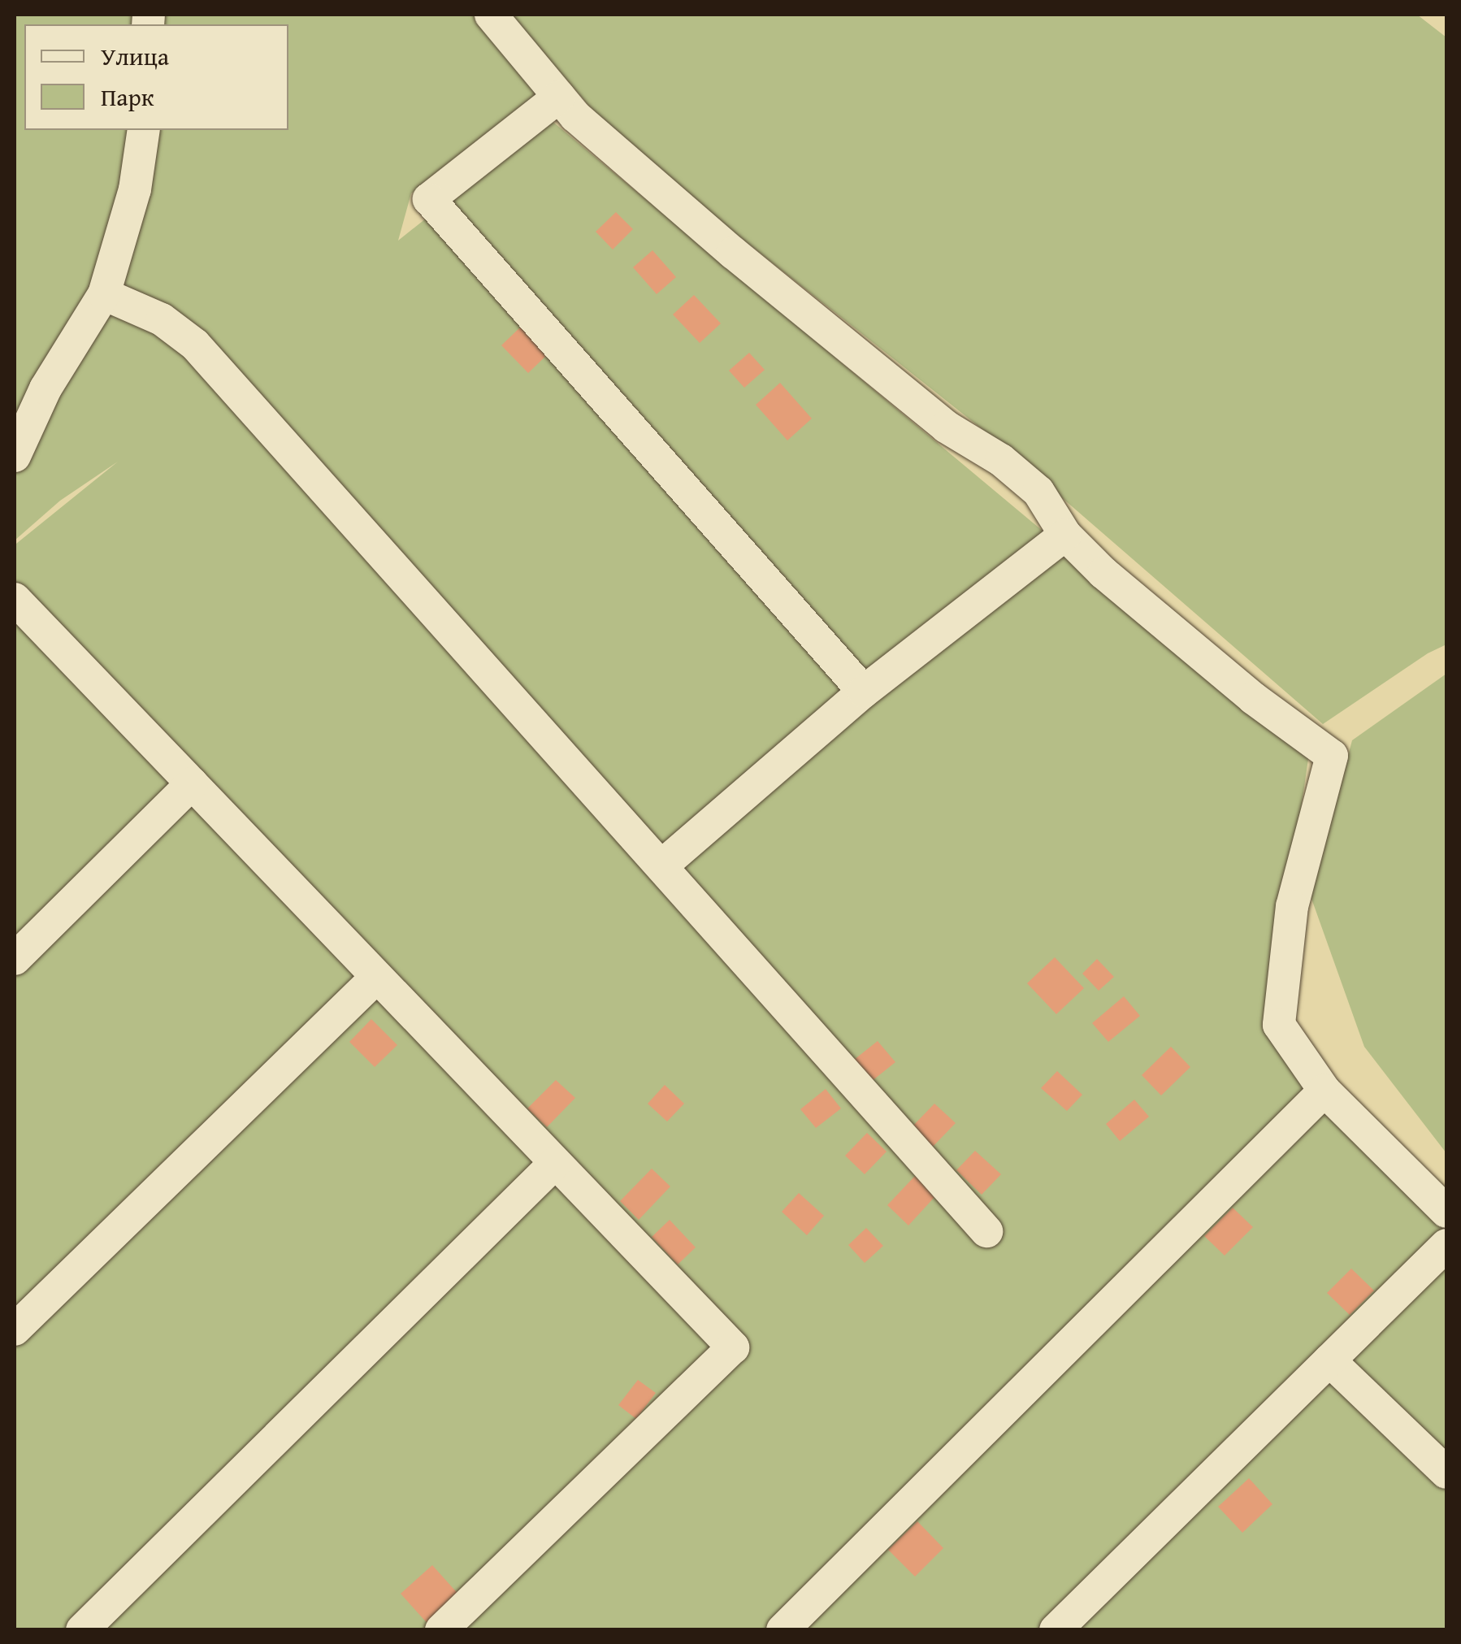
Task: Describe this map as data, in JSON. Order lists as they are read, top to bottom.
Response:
{
  "legend": ["Улица", "Парк"]
}
